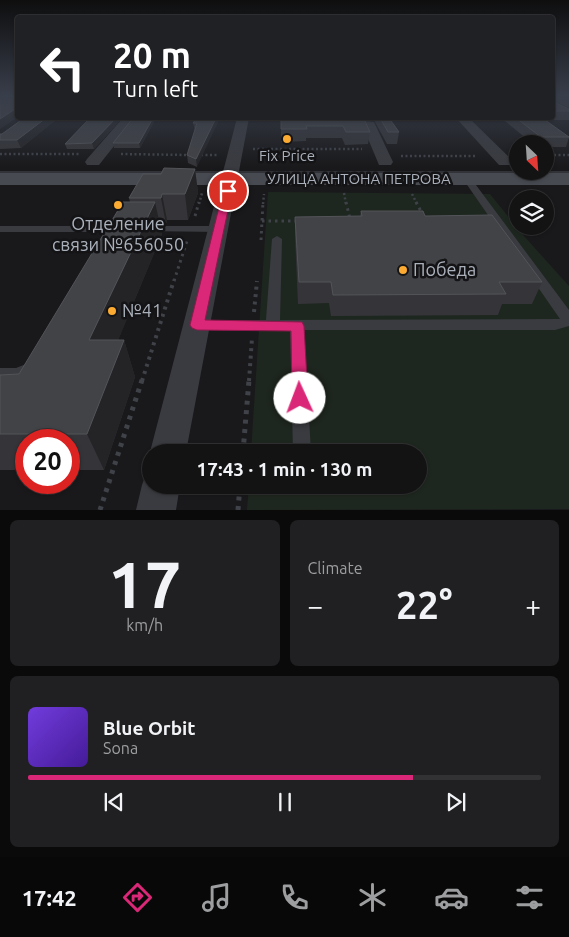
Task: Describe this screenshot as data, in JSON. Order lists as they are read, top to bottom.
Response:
{
  "streets": {
    "main road": ["УЛИЦА АНТОНА ПЕТРОВА"]
  },
  "places": [
    "Fix Price",
    "Отделение связи №656050",
    "Победа",
    "№41"
  ],
  "north": "bottom right",
  "page": {
    "turn": ["20 m", "Turn left"],
    "limit": "20",
    "trip": "17:43 · 1 min · 130 m",
    "tile": [
      ["17", "km/h"],
      "Climate"
    ],
    "heat": ["−", "22°", "+"],
    "song": ["Blue Orbit", "Sona"],
    "tabs": "17:42"
  }
}
